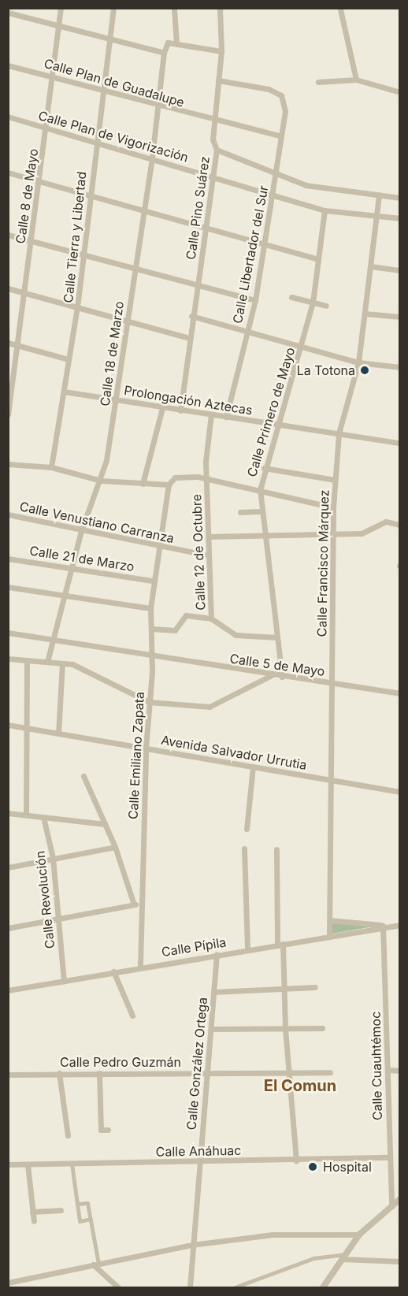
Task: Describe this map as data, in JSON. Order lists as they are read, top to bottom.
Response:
{
  "streets": {
    "street": [
      "Calle Plan de Guadalupe",
      "Calle Plan de Vigorización",
      "Calle 8 de Mayo",
      "Calle Pino Suárez",
      "Calle Tierra y Libertad",
      "Calle Libertador del Sur",
      "Calle 18 de Marzo",
      "Prolongación Aztecas",
      "Calle Primero de Mayo",
      "Calle Venustiano Carranza",
      "Calle 12 de Octubre",
      "Calle 21 de Marzo",
      "Calle Francisco Márquez",
      "Calle 5 de Mayo",
      "Avenida Salvador Urrutia",
      "Calle Emiliano Zapata",
      "Calle Revolución",
      "Calle Pípila",
      "Calle Pedro Guzmán",
      "Calle González Ortega",
      "Calle Cuauhtémoc",
      "Calle Anáhuac"
    ]
  },
  "crossings": [
    ["Calle Plan de Guadalupe", "Calle 8 de Mayo"],
    ["Calle Plan de Guadalupe", "Calle Pino Suárez"],
    ["Calle Plan de Guadalupe", "Calle Tierra y Libertad"],
    ["Calle Plan de Guadalupe", "Calle Libertador del Sur"],
    ["Calle Plan de Guadalupe", "Calle 18 de Marzo"],
    ["Calle Plan de Vigorización", "Calle 8 de Mayo"],
    ["Calle Plan de Vigorización", "Calle Pino Suárez"],
    ["Calle Plan de Vigorización", "Calle Tierra y Libertad"],
    ["Calle Plan de Vigorización", "Calle Libertador del Sur"],
    ["Calle Plan de Vigorización", "Calle 18 de Marzo"],
    ["Calle Plan de Vigorización", "Calle Primero de Mayo"],
    ["Calle Plan de Vigorización", "Calle Francisco Márquez"],
    ["Calle Pino Suárez", "Calle Libertador del Sur"],
    ["Calle Pino Suárez", "Prolongación Aztecas"],
    ["Calle Tierra y Libertad", "Prolongación Aztecas"],
    ["Calle Libertador del Sur", "Prolongación Aztecas"],
    ["Calle 18 de Marzo", "Prolongación Aztecas"],
    ["Calle 18 de Marzo", "Calle Venustiano Carranza"],
    ["Calle 18 de Marzo", "Calle 21 de Marzo"],
    ["Calle 18 de Marzo", "Calle 5 de Mayo"],
    ["Prolongación Aztecas", "Calle Primero de Mayo"],
    ["Prolongación Aztecas", "Calle 12 de Octubre"],
    ["Prolongación Aztecas", "Calle Francisco Márquez"],
    ["Calle Primero de Mayo", "Calle 12 de Octubre"],
    ["Calle Primero de Mayo", "Calle 5 de Mayo"],
    ["Calle Venustiano Carranza", "Calle 12 de Octubre"],
    ["Calle Venustiano Carranza", "Calle Emiliano Zapata"],
    ["Calle 21 de Marzo", "Calle Emiliano Zapata"],
    ["Calle Francisco Márquez", "Calle 5 de Mayo"],
    ["Calle Francisco Márquez", "Avenida Salvador Urrutia"],
    ["Calle Francisco Márquez", "Calle Pípila"],
    ["Calle 5 de Mayo", "Calle Emiliano Zapata"],
    ["Avenida Salvador Urrutia", "Calle Emiliano Zapata"],
    ["Calle Emiliano Zapata", "Calle Pípila"],
    ["Calle Revolución", "Calle Pípila"],
    ["Calle Pípila", "Calle González Ortega"],
    ["Calle Pípila", "Calle Cuauhtémoc"],
    ["Calle Pedro Guzmán", "Calle González Ortega"],
    ["Calle González Ortega", "Calle Anáhuac"],
    ["Calle Cuauhtémoc", "Calle Anáhuac"]
  ],
  "districts": ["El Comun"],
  "places": ["La Totona", "Hospital"]
}
